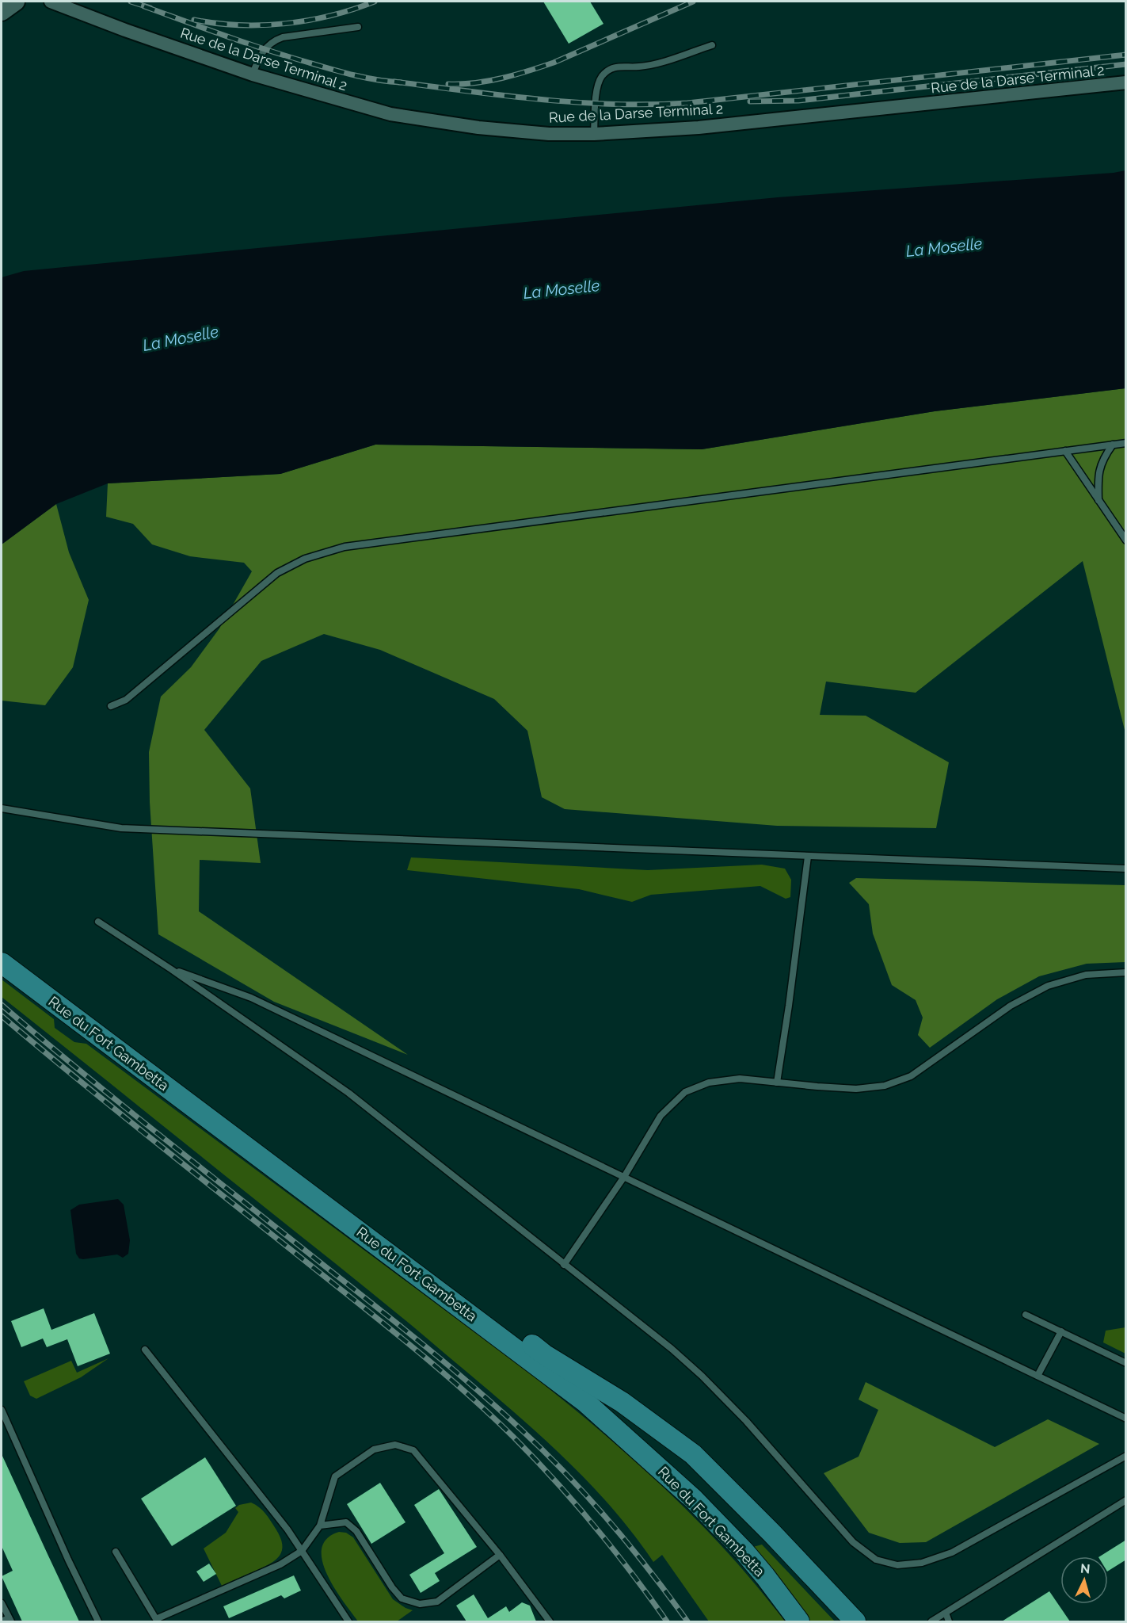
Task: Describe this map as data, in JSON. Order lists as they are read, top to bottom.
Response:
{
  "streets": {
    "main road": ["Rue du Fort Gambetta"],
    "street": ["Rue de la Darse Terminal 2"]
  },
  "water": ["La Moselle"],
  "north": "top"
}
